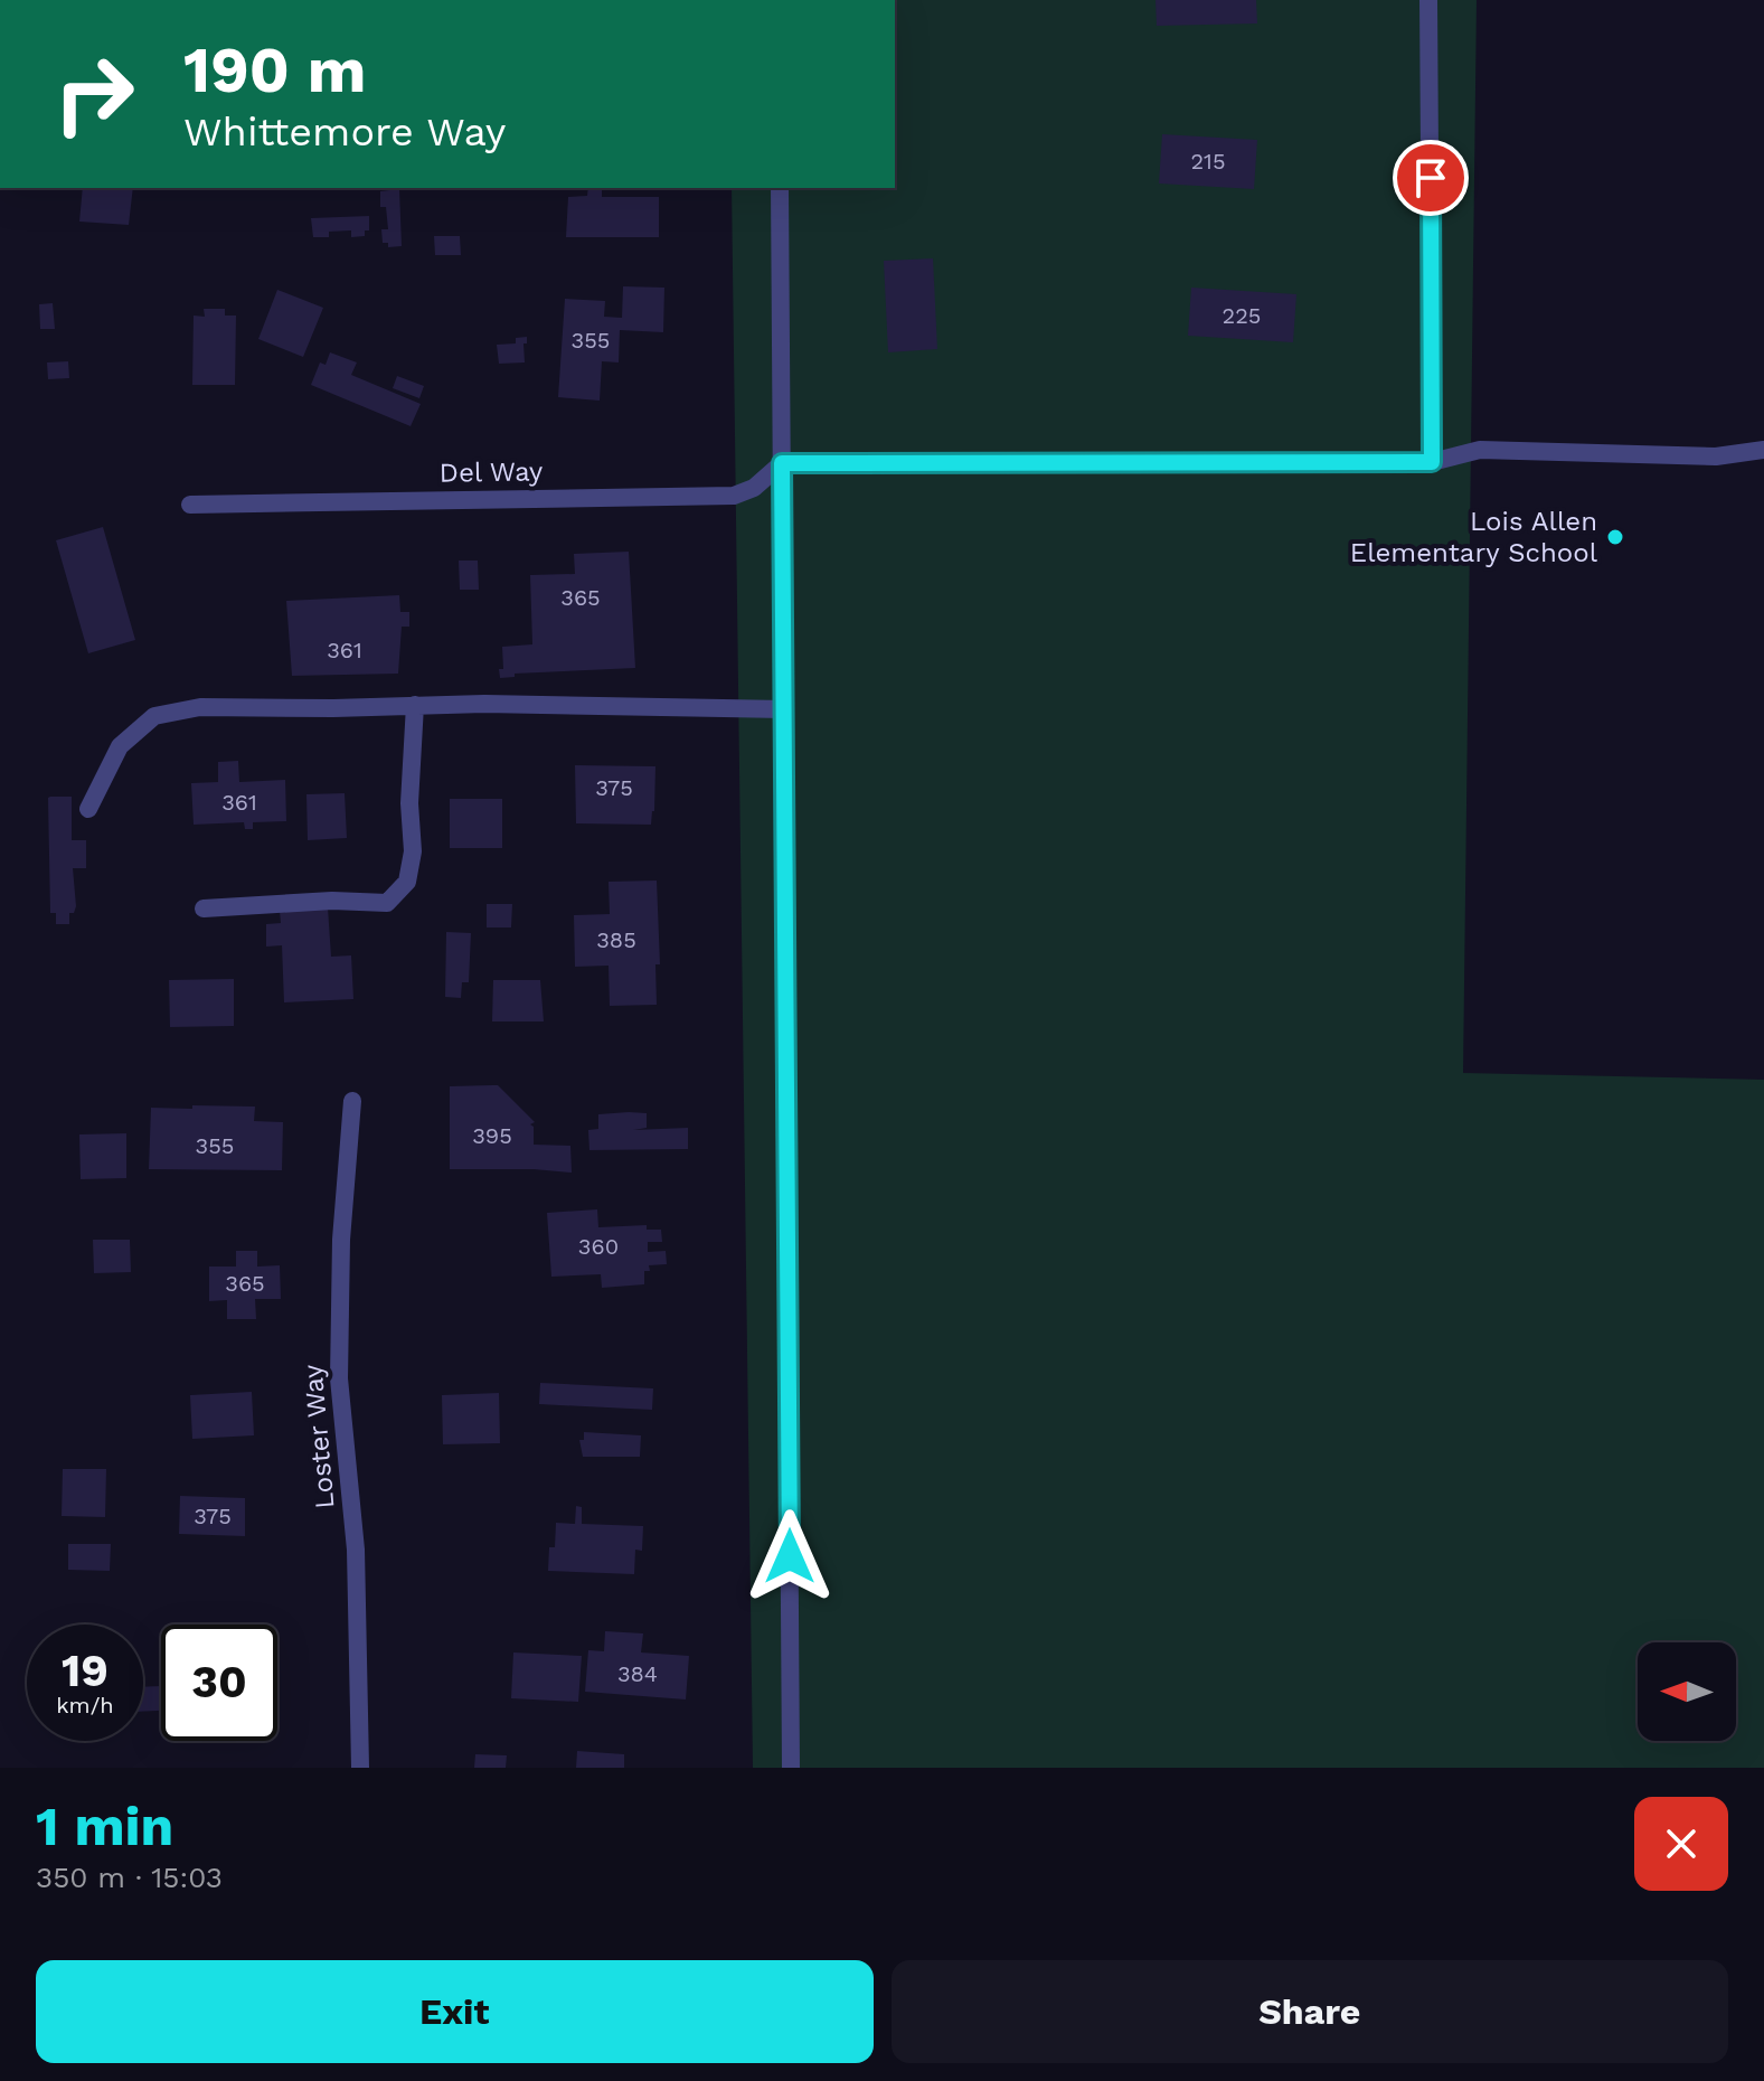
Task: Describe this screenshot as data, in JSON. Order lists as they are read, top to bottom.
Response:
{
  "streets": {
    "street": ["Del Way", "Loster Way"]
  },
  "places": ["Lois Allen Elementary School"],
  "house_numbers": [
    "215",
    "225",
    "355",
    "365",
    "361",
    "375",
    "361",
    "385",
    "395",
    "355",
    "360",
    "365",
    "375",
    "384"
  ],
  "north": "left",
  "page": {
    "turn": ["190 m", "Whittemore Way"],
    "speed": "19 km/h",
    "limit": "30",
    "heading": ["1 min", "350 m · 15:03"],
    "buttons": ["Exit", "Share"]
  }
}
